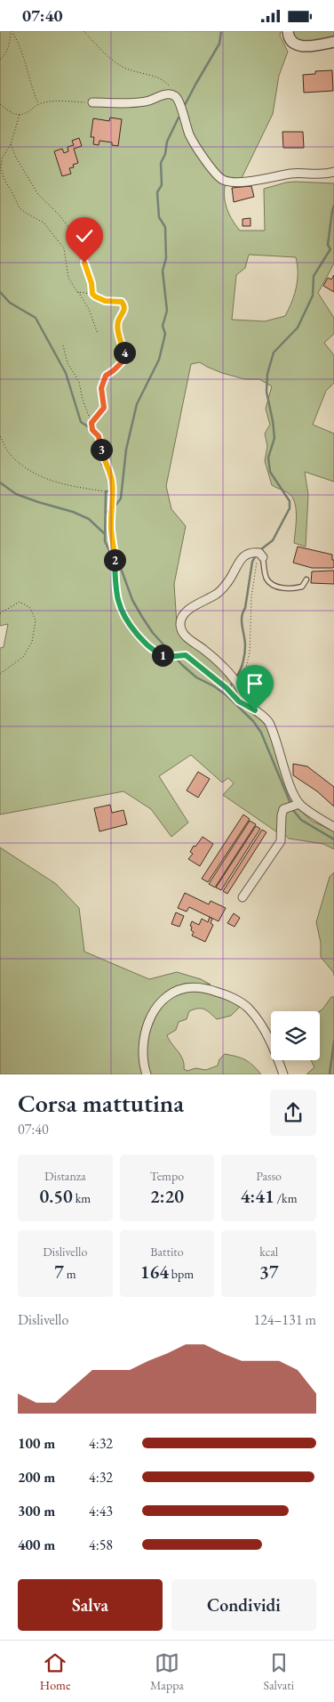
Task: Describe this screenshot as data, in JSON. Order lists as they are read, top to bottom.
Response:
{
  "page": {
    "status": "07:40",
    "pins": [
      "4",
      "3",
      "2",
      "1"
    ],
    "heading": ["Corsa mattutina", "07:40"],
    "stats": [
      ["Distanza", "0.50 km"],
      ["Tempo", "2:20"],
      ["Passo", "4:41 /km"],
      ["Dislivello", "7 m"],
      ["Battito", "164 bpm"],
      ["kcal", "37"]
    ],
    "chart": ["Dislivello", "124–131 m"],
    "list": [
      {
        "name": "100 m",
        "note": "4:32"
      },
      {
        "name": "200 m",
        "note": "4:32"
      },
      {
        "name": "300 m",
        "note": "4:43"
      },
      {
        "name": "400 m",
        "note": "4:58"
      }
    ],
    "buttons": ["Salva", "Condividi"],
    "tabs": ["Home", "Mappa", "Salvati"]
  }
}
